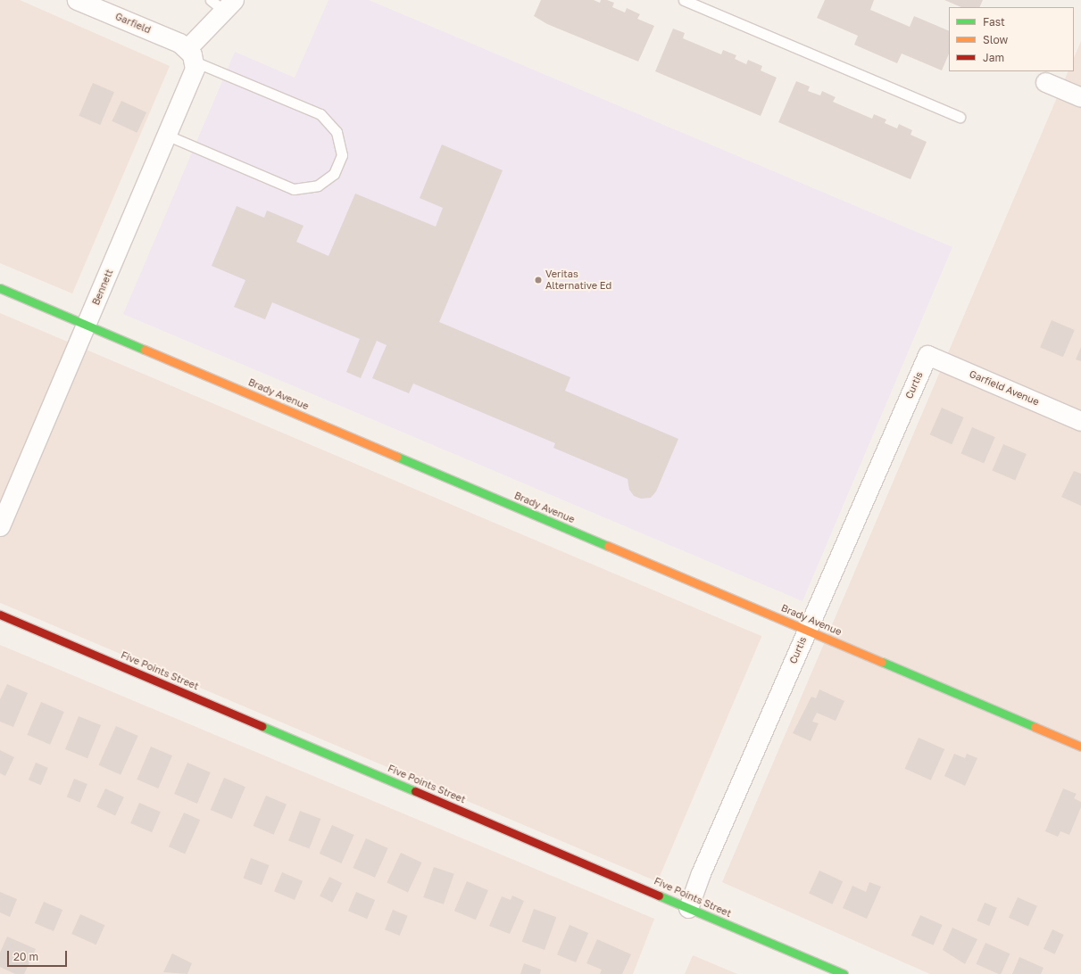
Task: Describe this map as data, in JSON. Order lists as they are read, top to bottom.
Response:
{
  "streets": {
    "street": [
      "Garfield",
      "Bennett",
      "Curtis",
      "Garfield Avenue",
      "Brady Avenue",
      "Five Points Street"
    ]
  },
  "crossings": [
    ["Garfield", "Bennett"],
    ["Bennett", "Brady Avenue"],
    ["Curtis", "Garfield Avenue"],
    ["Curtis", "Brady Avenue"],
    ["Curtis", "Five Points Street"]
  ],
  "places": ["Veritas Alternative Ed"],
  "legend": ["Fast", "Slow", "Jam"],
  "scale_bar": "20 m"
}
